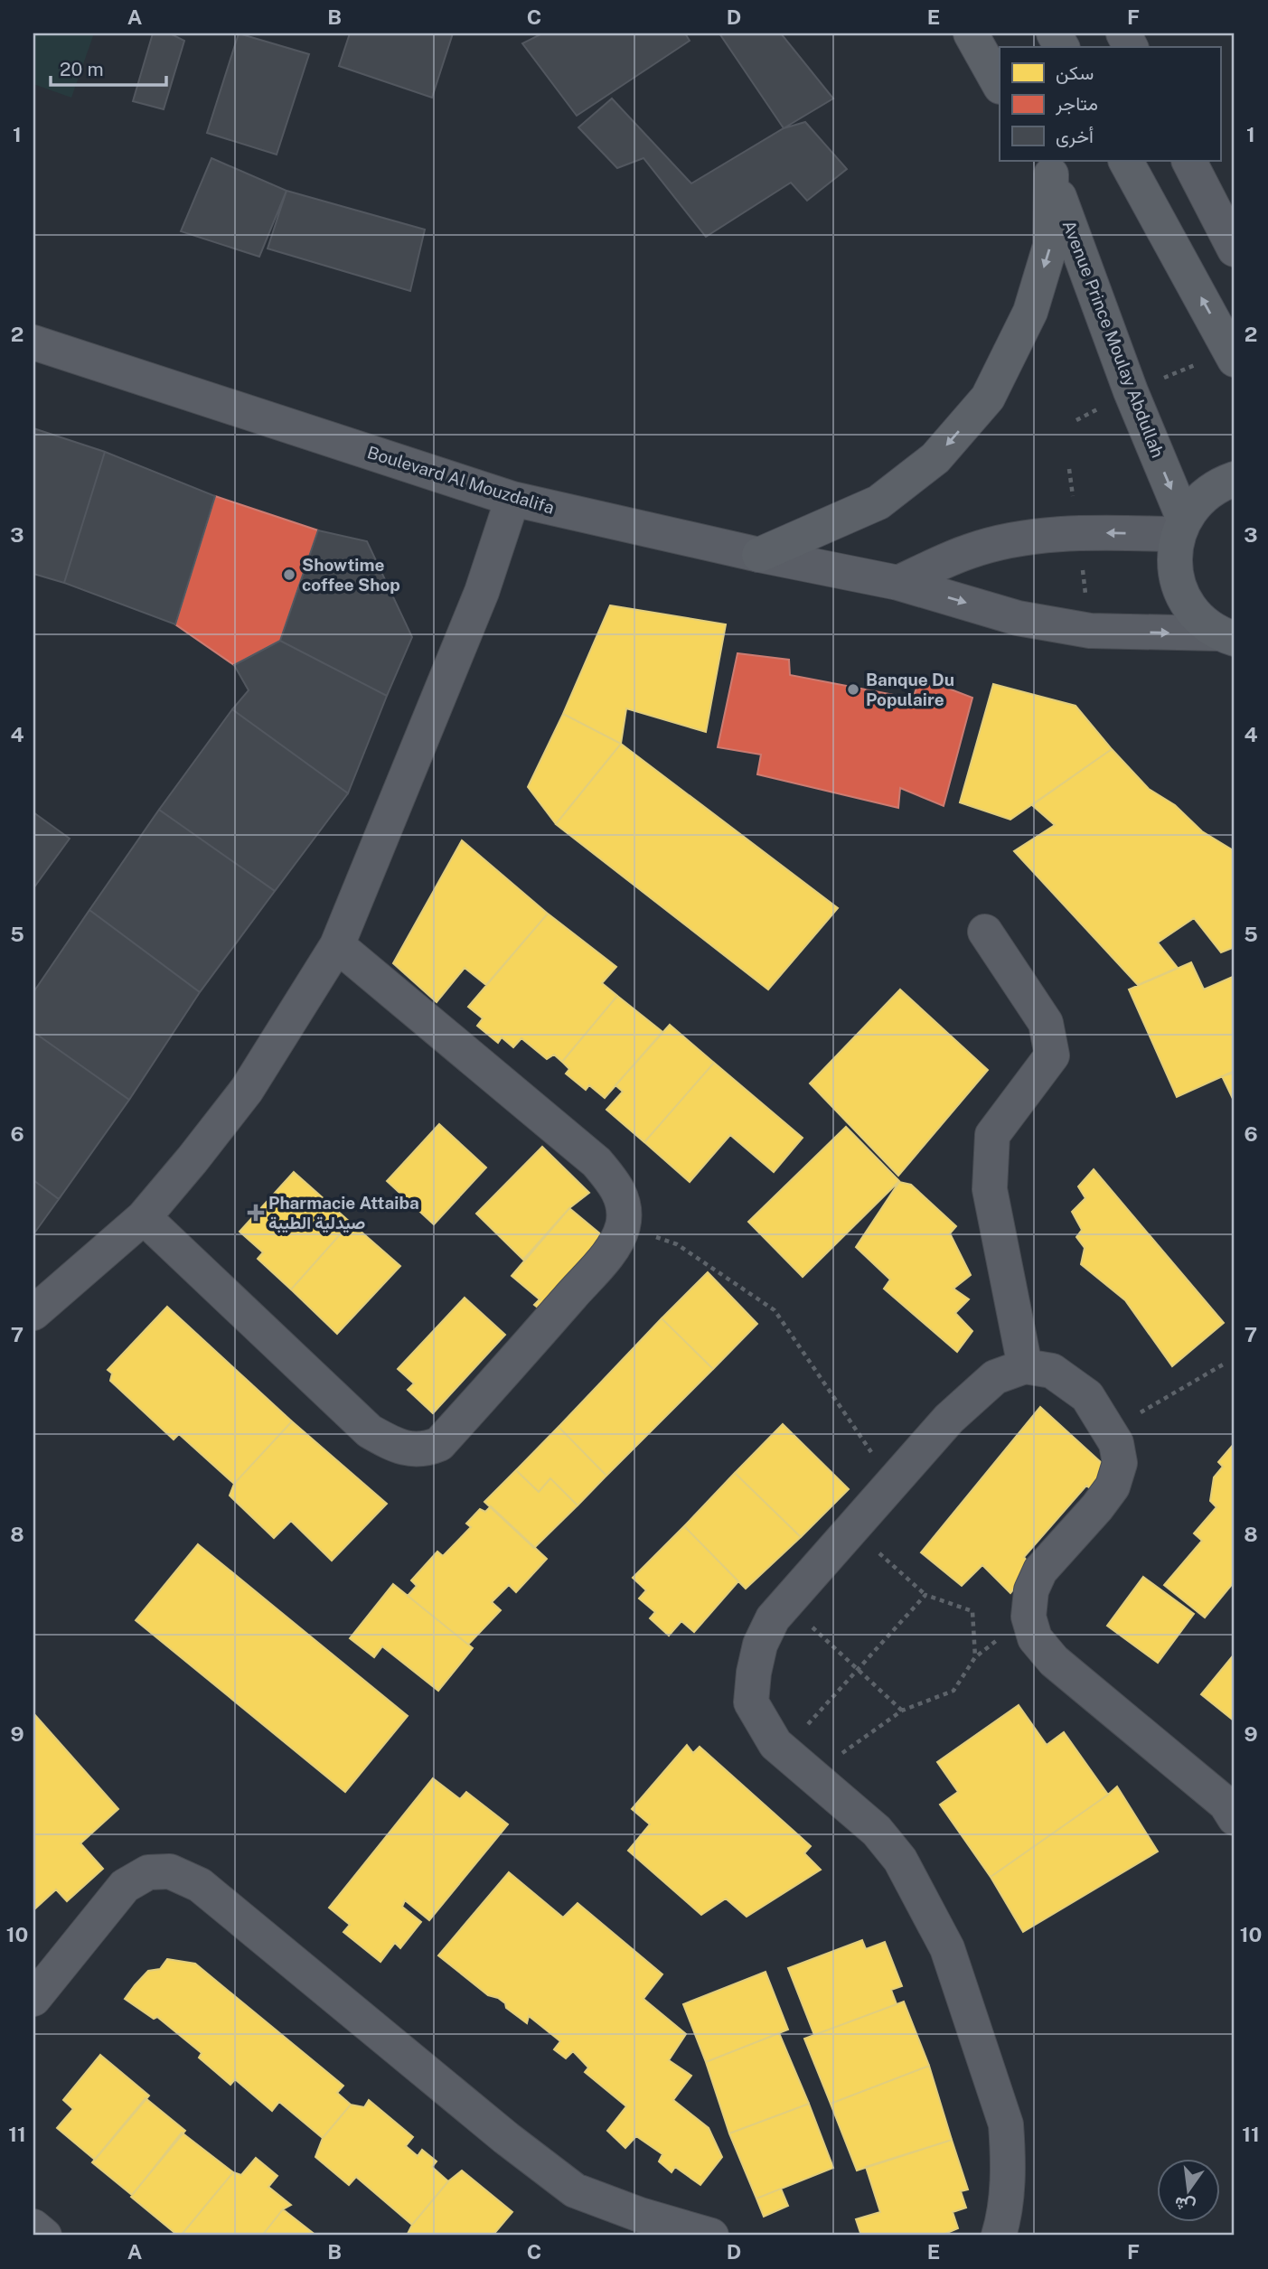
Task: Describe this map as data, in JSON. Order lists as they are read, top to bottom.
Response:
{
  "streets": {
    "main road": ["Avenue Prince Moulay Abdullah"],
    "street": ["Boulevard Al Mouzdalifa"]
  },
  "places": {
    "other": ["Showtime coffee Shop", "Banque Du Populaire"],
    "health": ["Pharmacie Attaiba صيدلية الطيبة"]
  },
  "legend": ["سكن", "متاجر", "أخرى"],
  "scale_bar": "20 m",
  "north": "bottom",
  "grid": {
    "columns": [
      "A",
      "B",
      "C",
      "D",
      "E",
      "F"
    ],
    "rows": [
      "1",
      "2",
      "3",
      "4",
      "5",
      "6",
      "7",
      "8",
      "9",
      "10",
      "11"
    ]
  }
}
